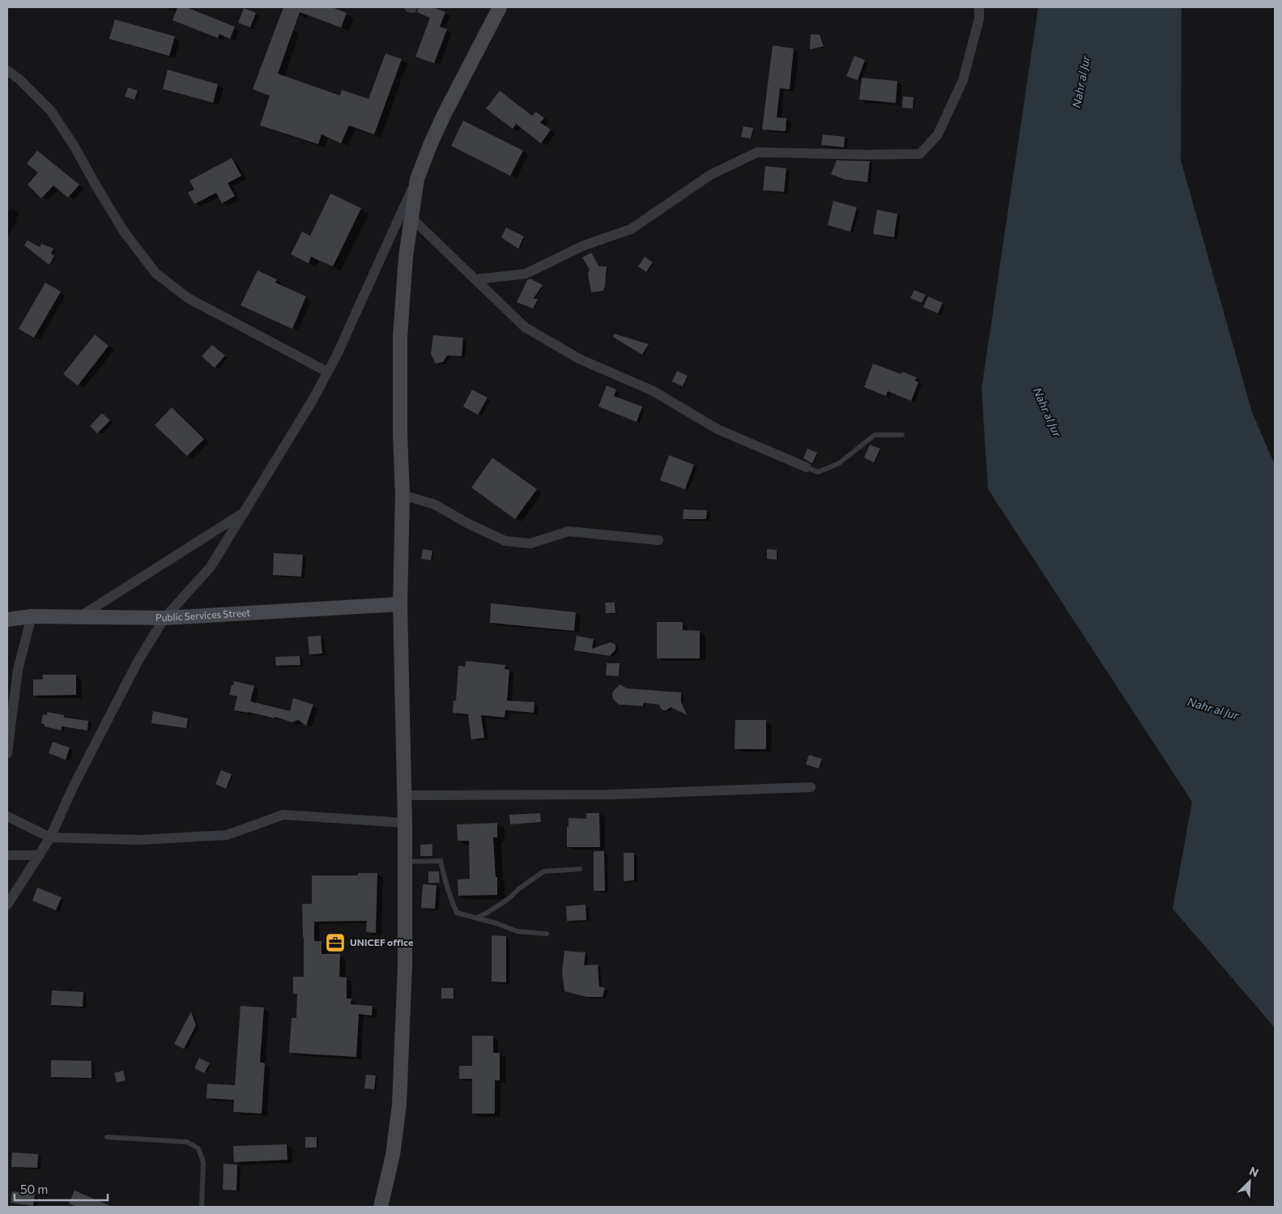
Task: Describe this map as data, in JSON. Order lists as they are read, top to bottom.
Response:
{
  "streets": {
    "street": ["Public Services Street"]
  },
  "water": ["Nahr al Jur"],
  "places": {
    "office": ["UNICEF office"]
  },
  "scale_bar": "50 m",
  "north": "top right"
}
